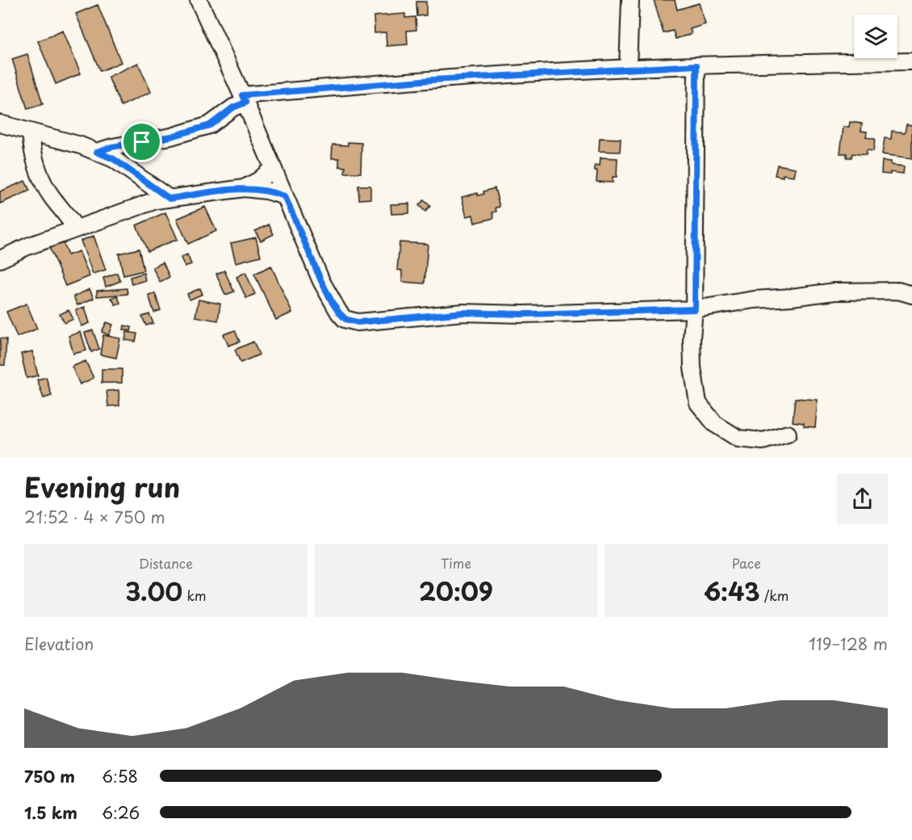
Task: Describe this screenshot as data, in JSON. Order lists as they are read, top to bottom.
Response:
{
  "page": {
    "heading": ["Evening run", "21:52 · 4 × 750 m"],
    "stats": [
      ["Distance", "3.00 km"],
      ["Time", "20:09"],
      ["Pace", "6:43 /km"]
    ],
    "chart": ["Elevation", "119–128 m"],
    "list": [
      {
        "name": "750 m",
        "note": "6:58"
      },
      {
        "name": "1.5 km",
        "note": "6:26"
      }
    ]
  }
}
